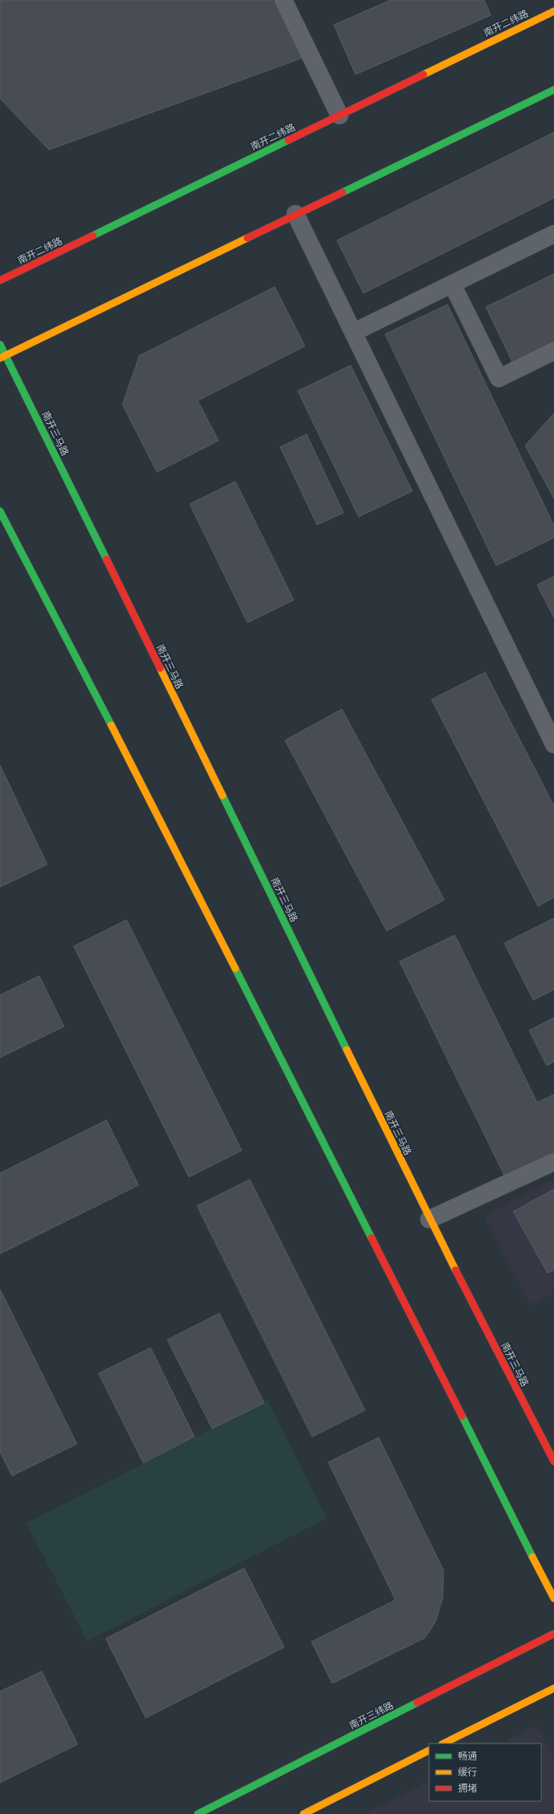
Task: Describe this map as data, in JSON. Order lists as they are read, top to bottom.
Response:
{
  "streets": {
    "main road": ["南开二纬路", "南开三马路", "南开三纬路"]
  },
  "legend": ["畅通", "缓行", "拥堵"]
}
